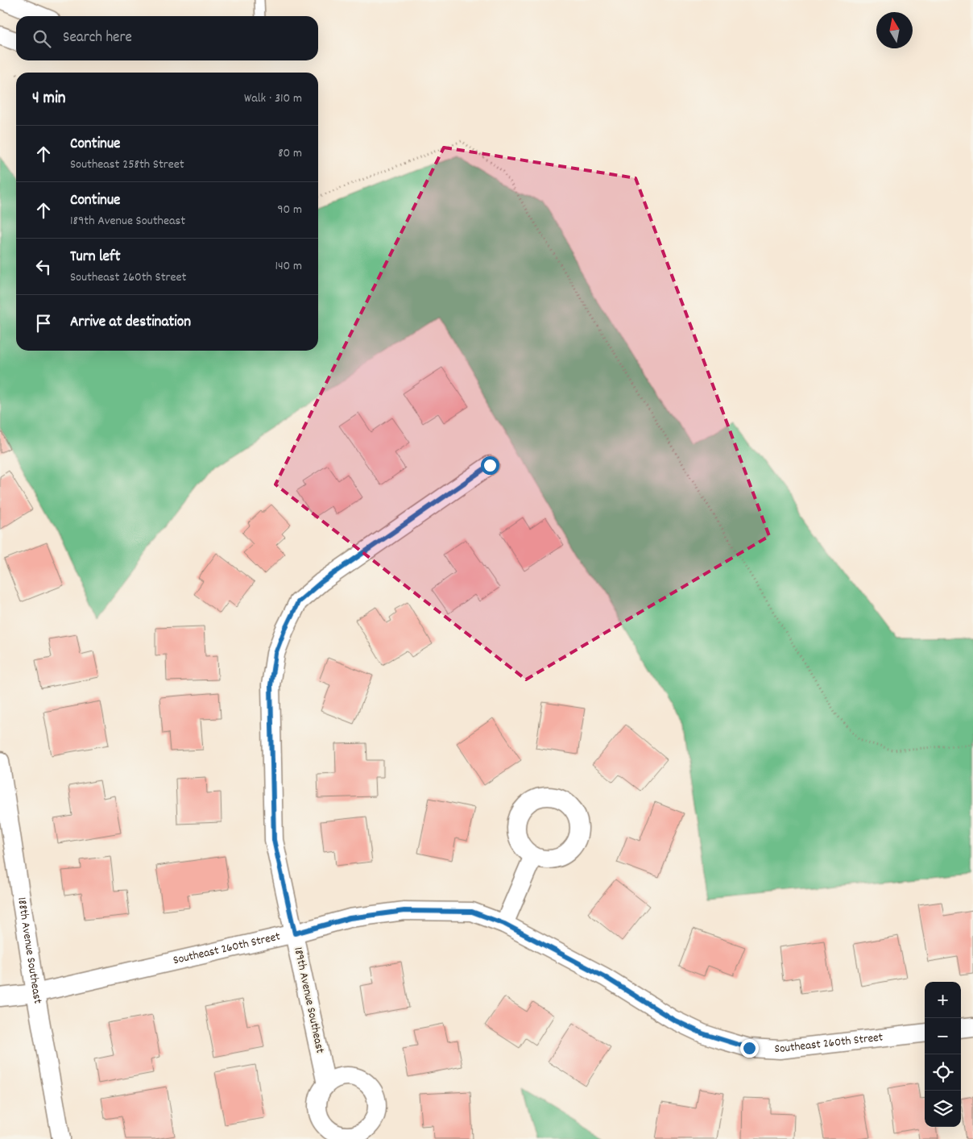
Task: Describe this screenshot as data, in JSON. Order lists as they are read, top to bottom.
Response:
{
  "streets": {
    "street": ["Southeast 260th Street", "188th Avenue Southeast", "189th Avenue Southeast"]
  },
  "crossings": [
    ["Southeast 260th Street", "188th Avenue Southeast"],
    ["Southeast 260th Street", "189th Avenue Southeast"]
  ],
  "north": "top",
  "page": {
    "search": "Search here",
    "heading": ["4 min", "Walk · 310 m"],
    "list": [
      ["Continue", "Southeast 258th Street", "80 m"],
      ["Continue", "189th Avenue Southeast", "90 m"],
      ["Turn left", "Southeast 260th Street", "140 m"],
      "Arrive at destination"
    ],
    "map_buttons": ["+", "−"]
  }
}
